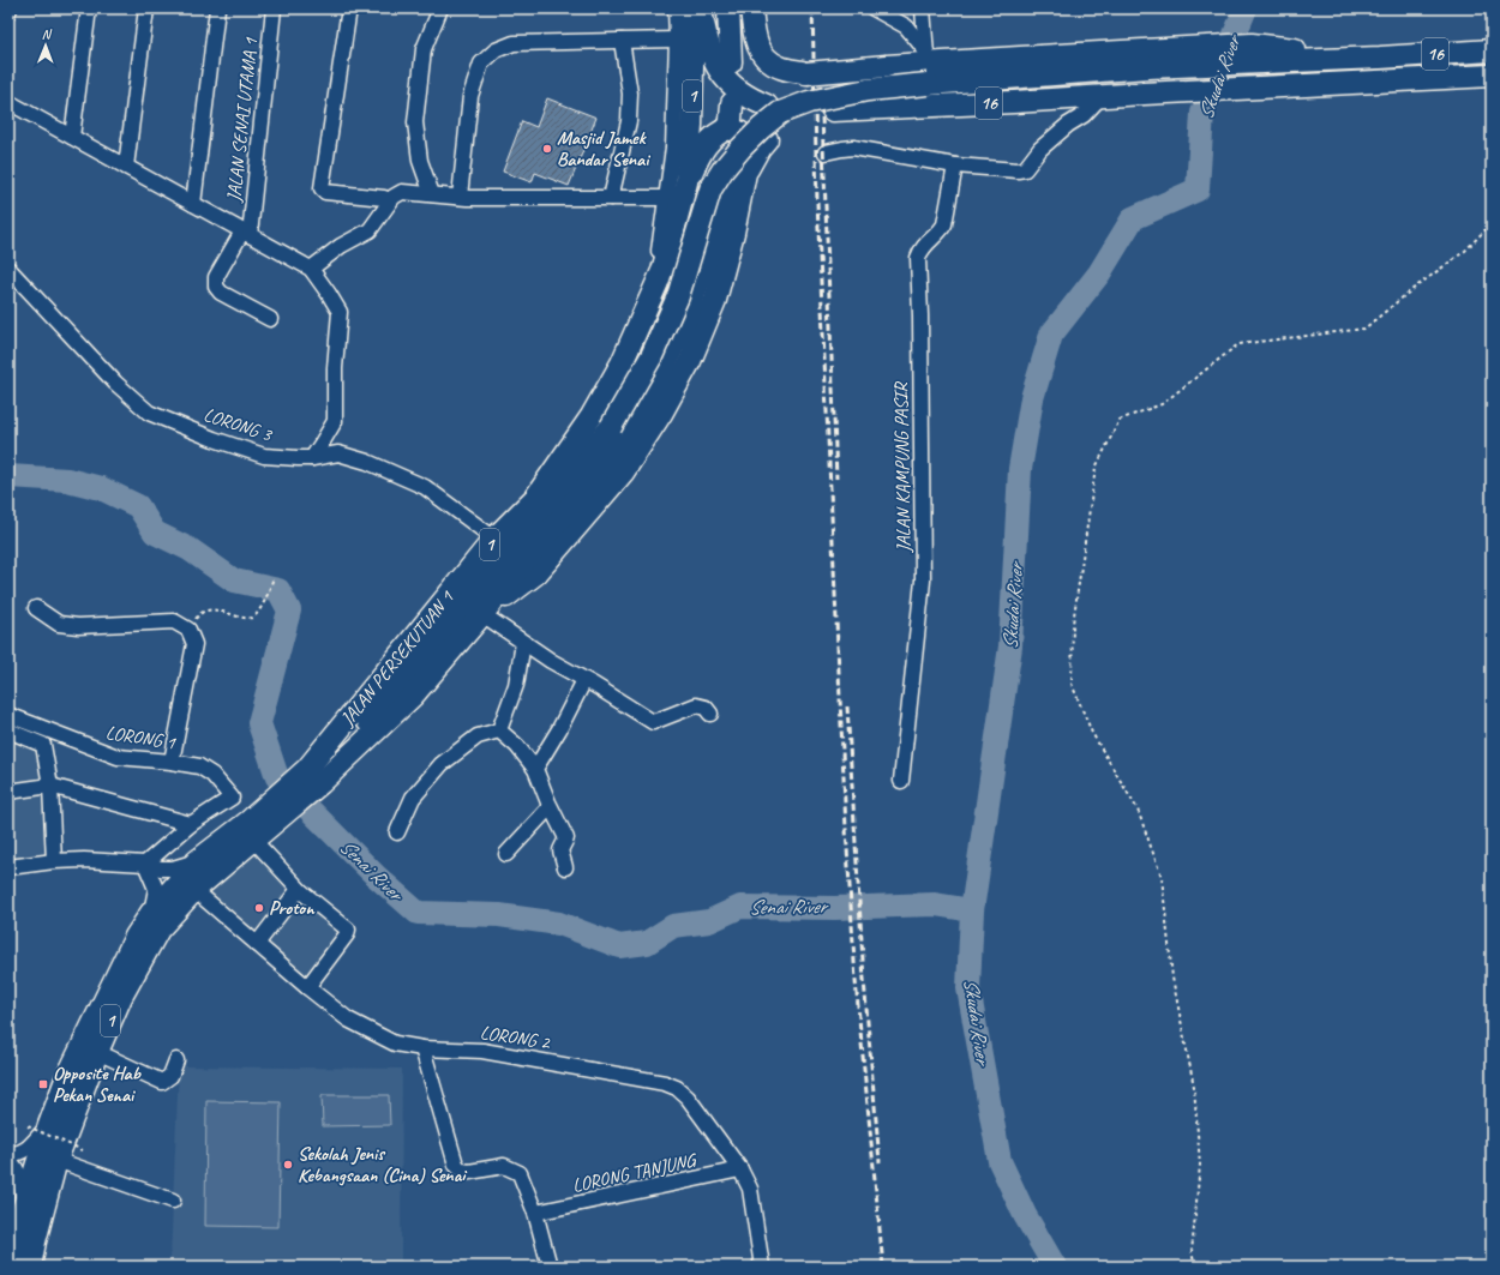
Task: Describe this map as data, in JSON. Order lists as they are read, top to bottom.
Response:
{
  "streets": {
    "highway": ["16", "1", "JALAN PERSEKUTUAN 1"],
    "street": [
      "JALAN SENAI UTAMA 1",
      "LORONG 3",
      "JALAN KAMPUNG PASIR",
      "LORONG 1",
      "LORONG 2",
      "LORONG TANJUNG"
    ]
  },
  "crossings": [
    ["LORONG 3", "JALAN PERSEKUTUAN 1"],
    ["JALAN PERSEKUTUAN 1", "LORONG 2"],
    ["LORONG 2", "LORONG TANJUNG"]
  ],
  "water": ["Skudai River", "Senai River"],
  "places": {
    "other": ["Masjid Jamek Bandar Senai", "Proton", "Sekolah Jenis Kebangsaan (Cina) Senai"],
    "transit": ["Opposite Hab Pekan Senai"]
  },
  "north": "top"
}
